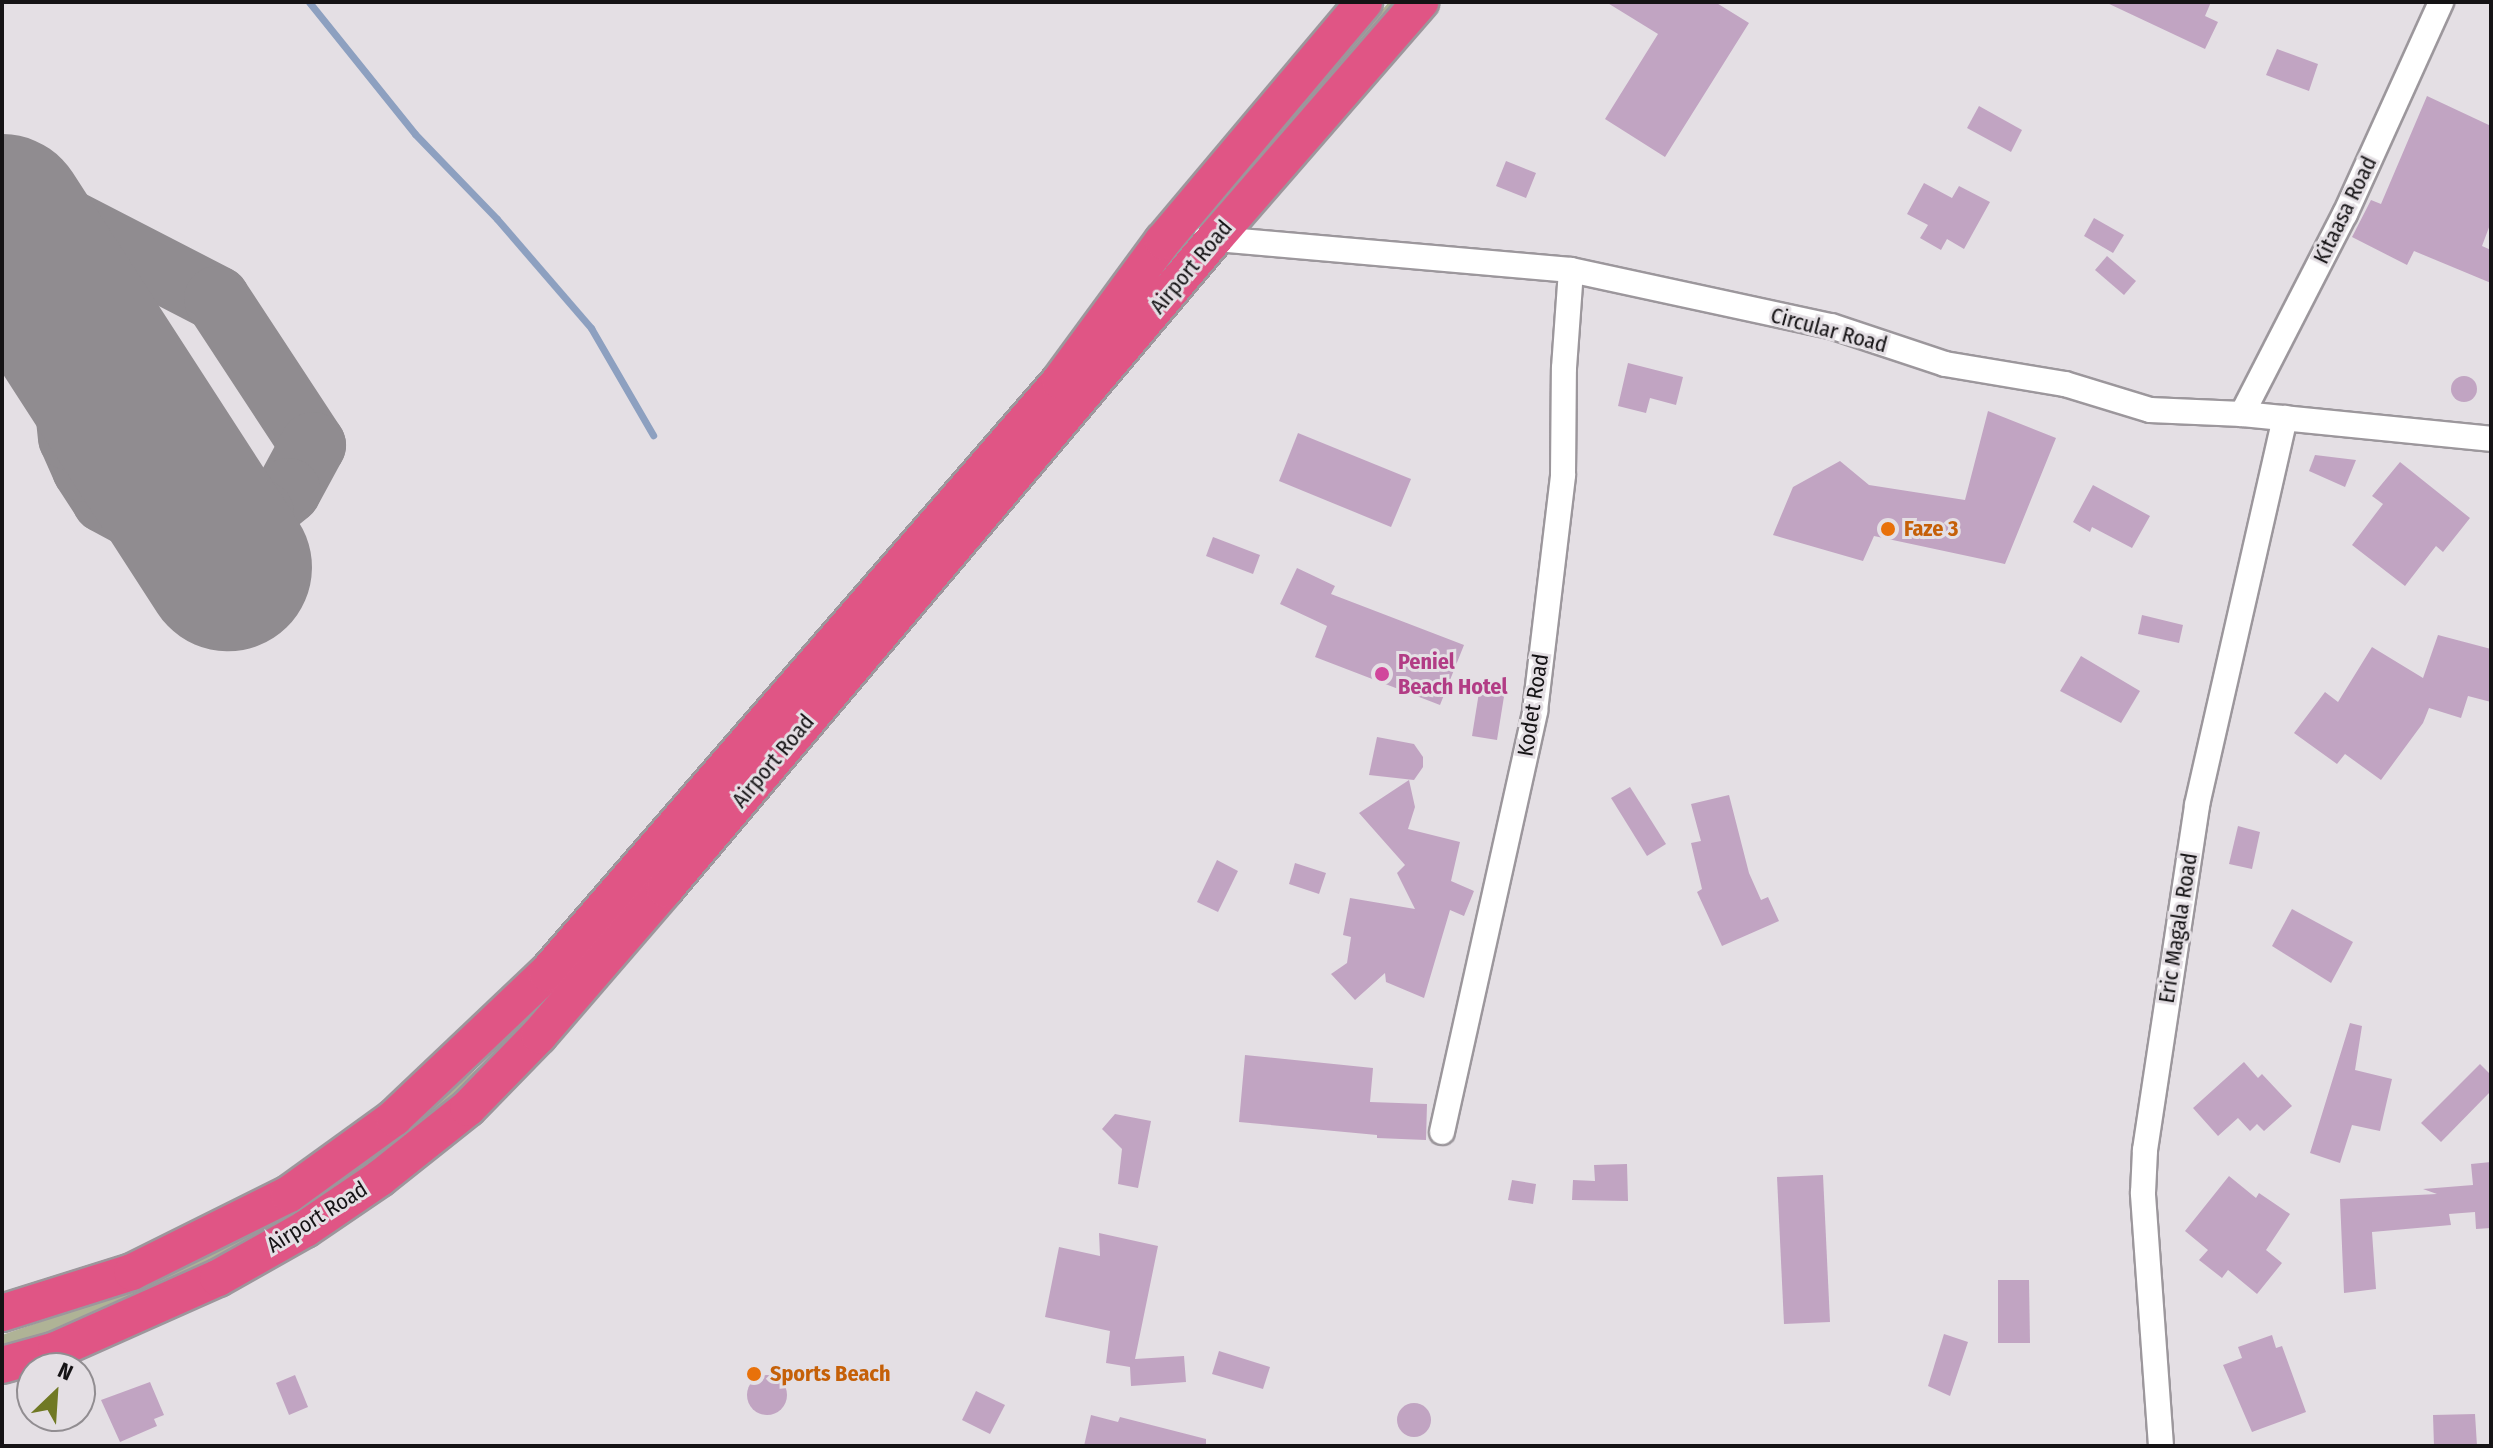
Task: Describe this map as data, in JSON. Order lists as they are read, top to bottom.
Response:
{
  "streets": {
    "highway": ["Airport Road"],
    "street": [
      "Kitaasa Road",
      "Circular Road",
      "Kodet Road",
      "Eric Magala Road"
    ]
  },
  "crossings": [
    ["Kitaasa Road", "Circular Road"],
    ["Airport Road", "Circular Road"],
    ["Circular Road", "Kodet Road"],
    ["Circular Road", "Eric Magala Road"]
  ],
  "places": ["Faze 3", "Peniel Beach Hotel", "Sports Beach"],
  "north": "top right"
}
